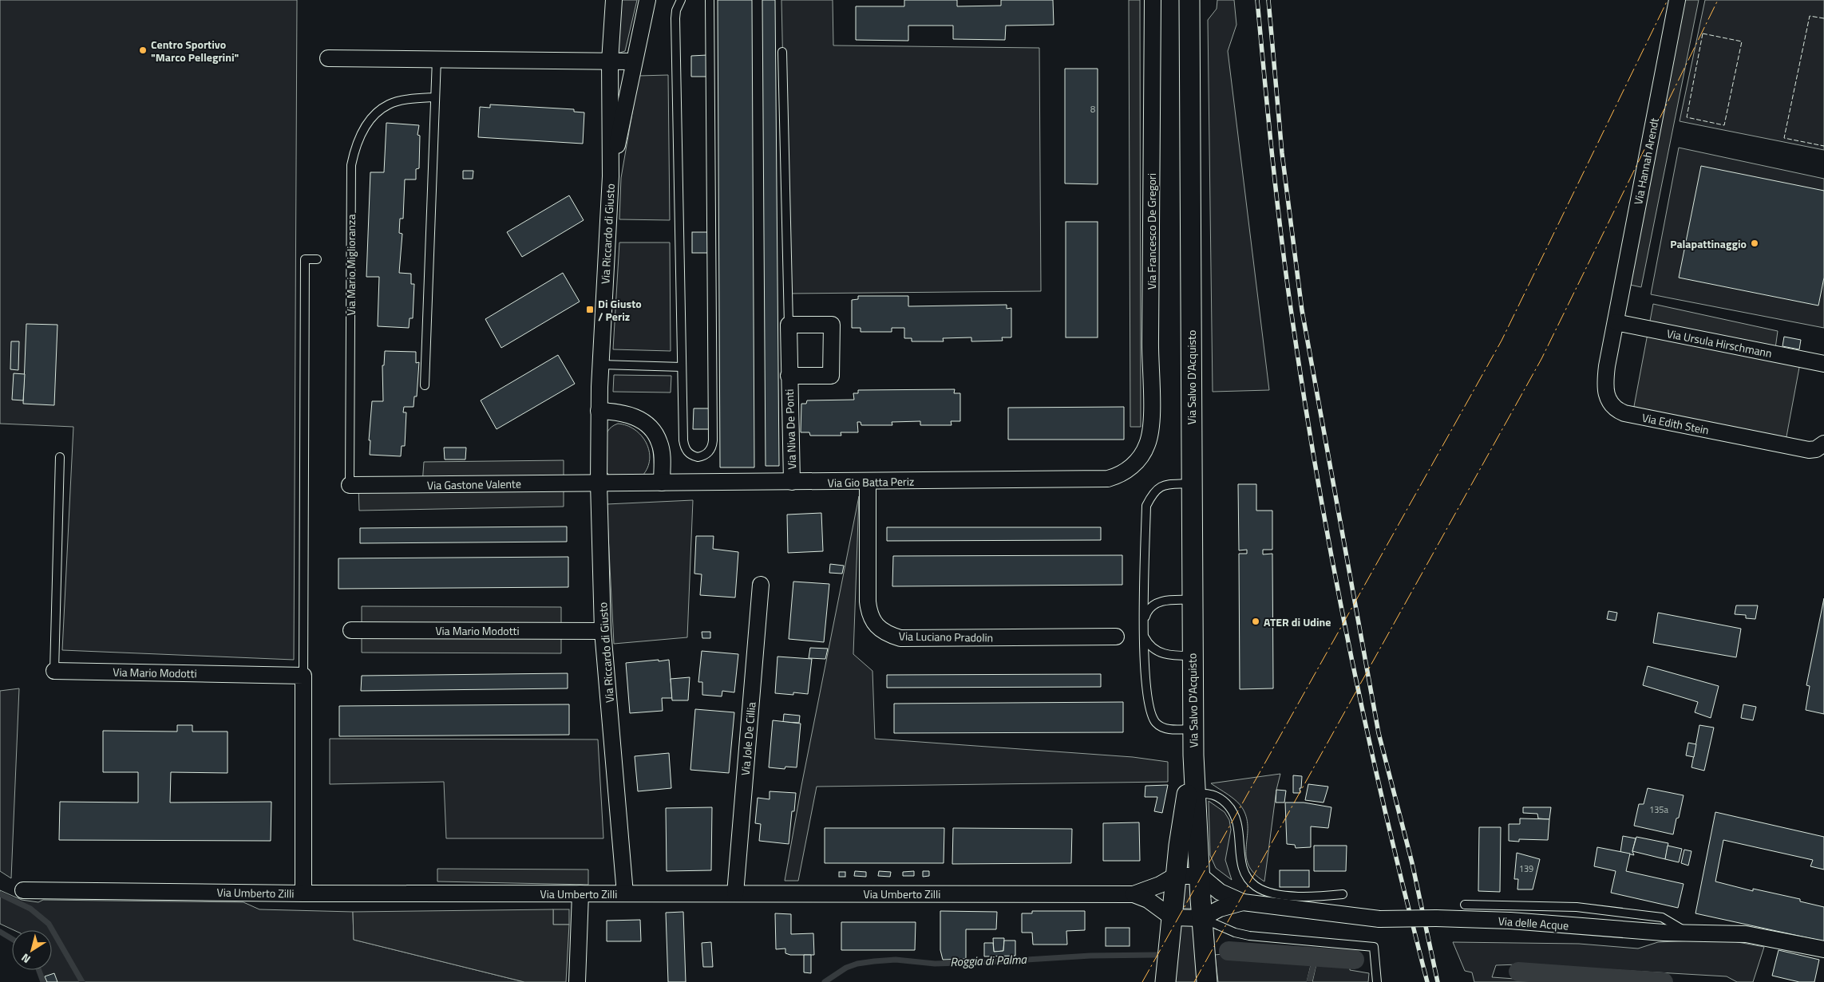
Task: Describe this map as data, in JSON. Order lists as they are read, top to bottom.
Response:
{
  "streets": {
    "street": [
      "Via Hannah Arendt",
      "Via Francesco De Gregori",
      "Via Riccardo di Giusto",
      "Via Ursula Hirschmann",
      "Via Salvo D'Acquisto",
      "Via Edith Stein",
      "Via Niva De Ponti",
      "Via Gio Batta Periz",
      "Via Gastone Valente",
      "Via Mario Modotti",
      "Via Luciano Pradolin",
      "Via Jole De Cillia",
      "Via Umberto Zilli",
      "Via delle Acque"
    ],
    "lane": ["Via Mario Miglioranza"]
  },
  "crossings": [
    ["Via Hannah Arendt", "Via Ursula Hirschmann"],
    ["Via Hannah Arendt", "Via Edith Stein"],
    ["Via Francesco De Gregori", "Via Gio Batta Periz"],
    ["Via Riccardo di Giusto", "Via Gio Batta Periz"],
    ["Via Riccardo di Giusto", "Via Gastone Valente"],
    ["Via Riccardo di Giusto", "Via Mario Modotti"],
    ["Via Riccardo di Giusto", "Via Umberto Zilli"],
    ["Via Mario Miglioranza", "Via Gastone Valente"],
    ["Via Ursula Hirschmann", "Via Edith Stein"],
    ["Via Salvo D'Acquisto", "Via Umberto Zilli"],
    ["Via Salvo D'Acquisto", "Via delle Acque"],
    ["Via Niva De Ponti", "Via Gio Batta Periz"],
    ["Via Gio Batta Periz", "Via Gastone Valente"],
    ["Via Gio Batta Periz", "Via Luciano Pradolin"],
    ["Via Jole De Cillia", "Via Umberto Zilli"]
  ],
  "water": ["Roggia di Palma"],
  "places": {
    "other": ["Centro Sportivo \"Marco Pellegrini\"", "Palapattinaggio", "ATER di Udine"],
    "transit": ["Di Giusto / Periz"]
  },
  "house_numbers": ["8", "135a", "139"],
  "north": "bottom left"
}
